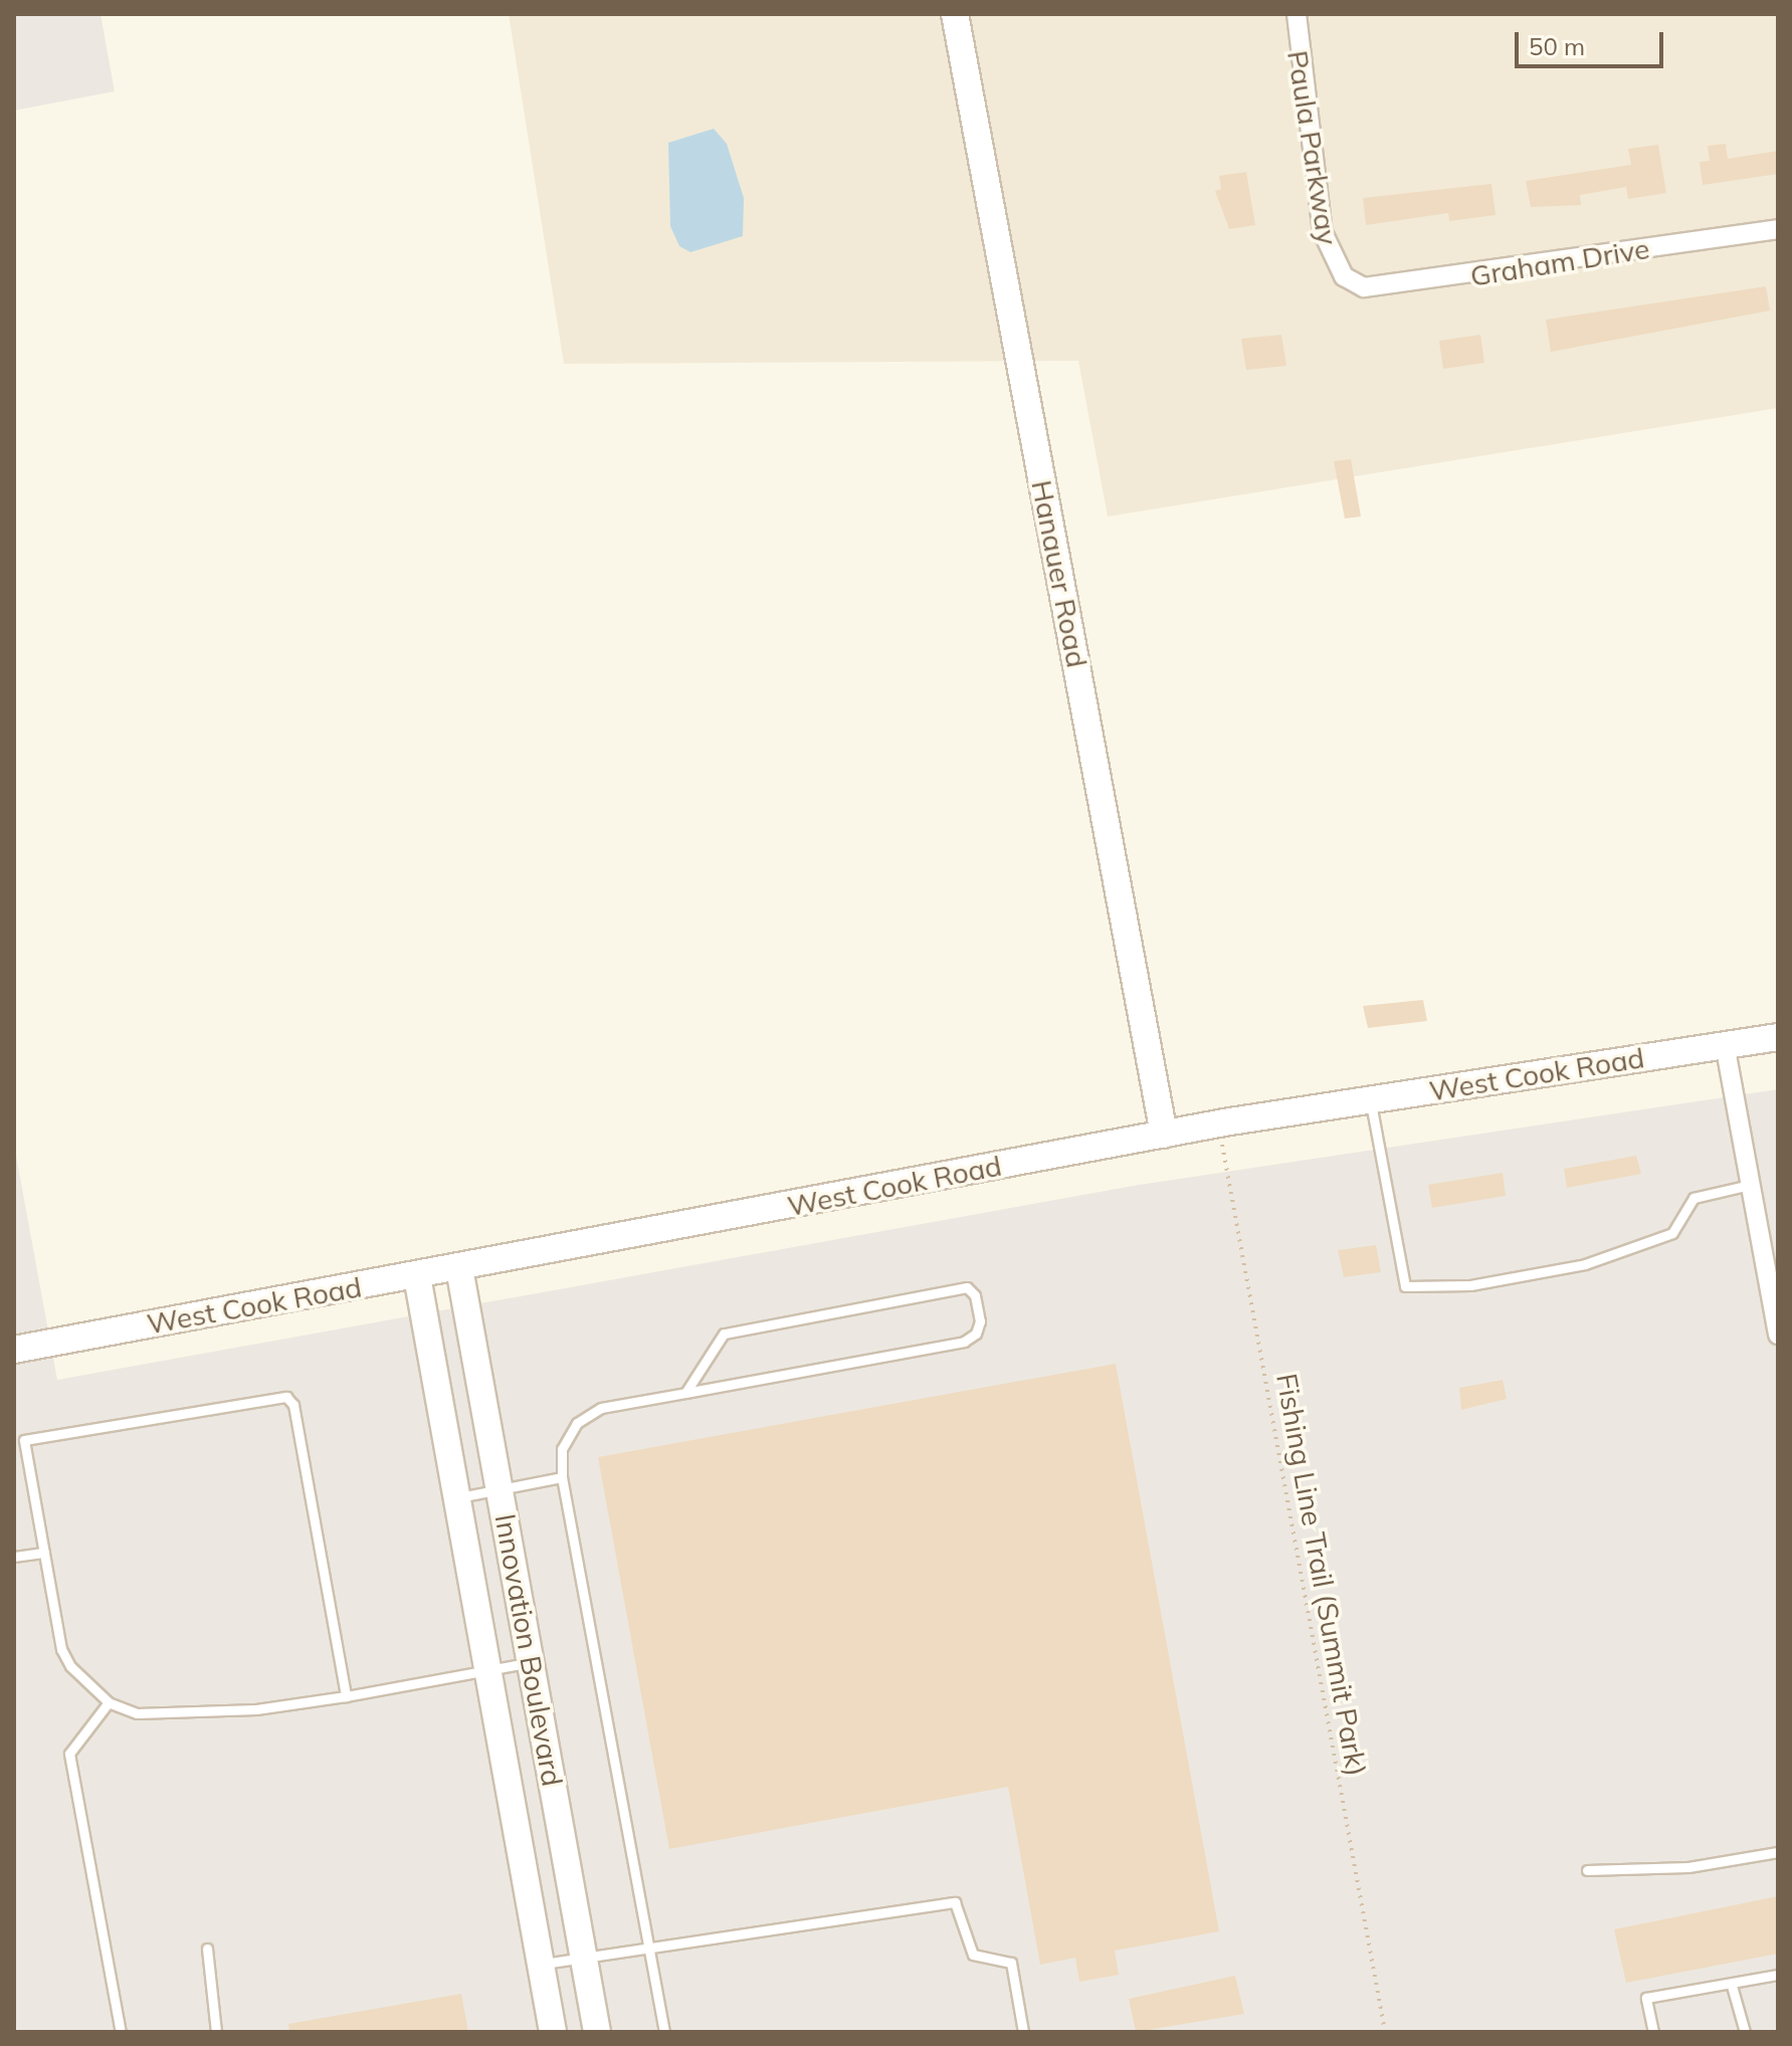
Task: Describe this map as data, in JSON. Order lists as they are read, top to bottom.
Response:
{
  "streets": {
    "street": [
      "Paula Parkway",
      "Graham Drive",
      "Hanauer Road",
      "West Cook Road",
      "Innovation Boulevard"
    ],
    "path": ["Fishing Line Trail (Summit Park)"]
  },
  "crossings": [
    ["Paula Parkway", "Graham Drive"],
    ["Hanauer Road", "West Cook Road"],
    ["West Cook Road", "Fishing Line Trail (Summit Park)"],
    ["West Cook Road", "Innovation Boulevard"]
  ],
  "scale_bar": "50 m"
}
